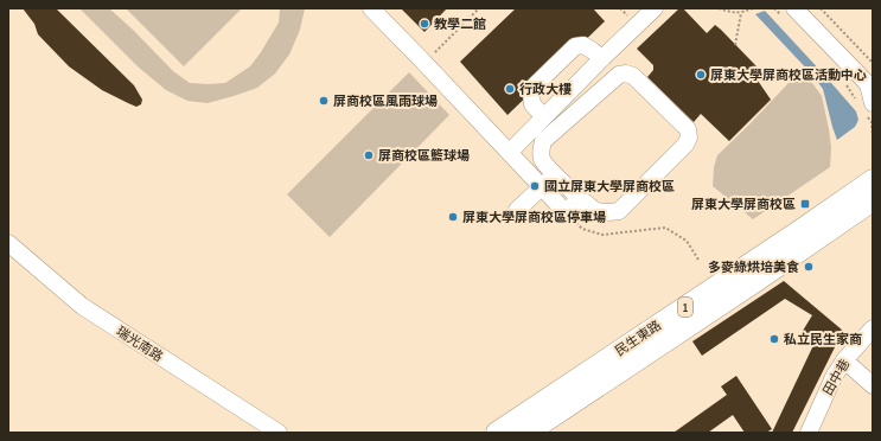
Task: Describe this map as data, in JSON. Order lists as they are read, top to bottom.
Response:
{
  "streets": {
    "main road": ["1", "民生東路"],
    "street": ["瑞光南路", "田中巷"]
  },
  "places": {
    "other": [
      "教學二館",
      "屏東大學屏商校區活動中心",
      "行政大樓",
      "屏商校區風雨球場",
      "屏商校區籃球場",
      "國立屏東大學屏商校區",
      "屏東大學屏商校區停車場",
      "多麥綠烘培美食",
      "私立民生家商"
    ],
    "transit": ["屏東大學屏商校區"]
  }
}
